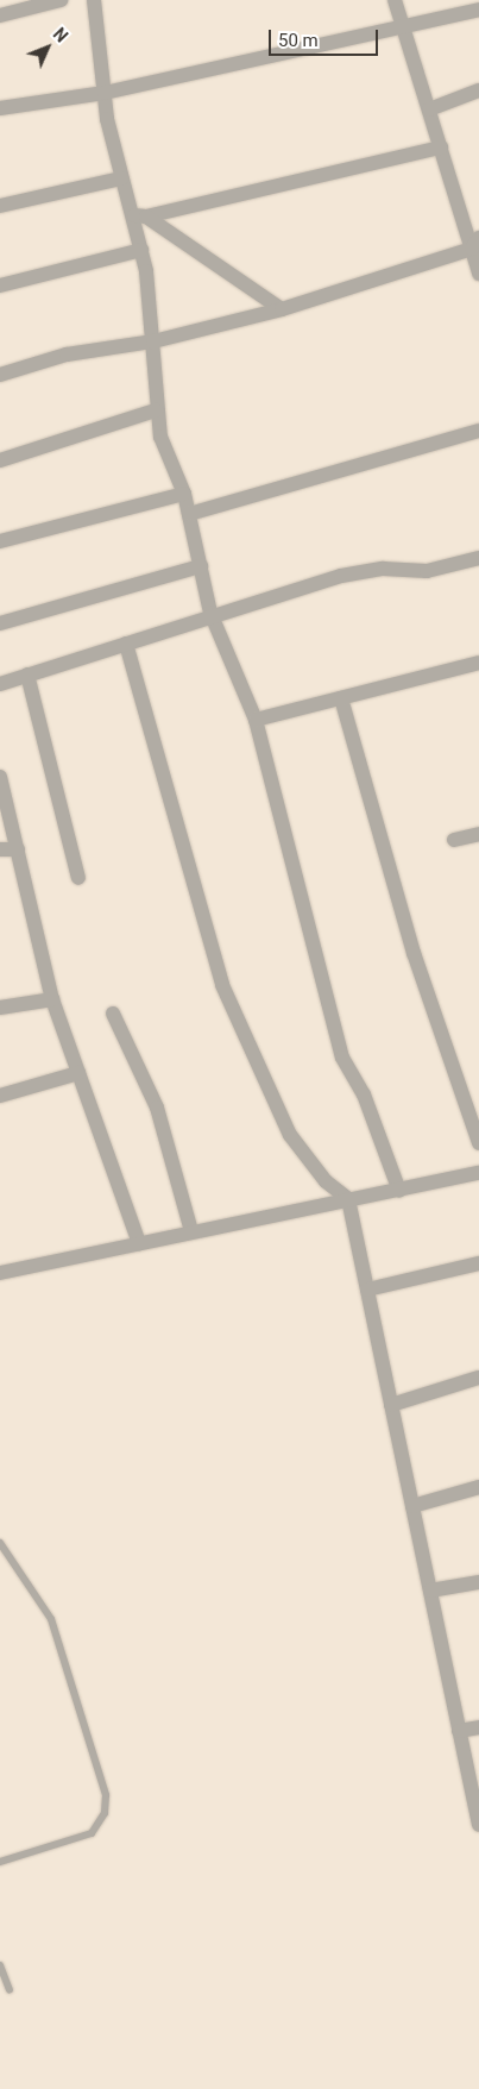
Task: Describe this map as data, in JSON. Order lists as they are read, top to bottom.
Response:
{
  "scale_bar": "50 m",
  "north": "top right"
}
